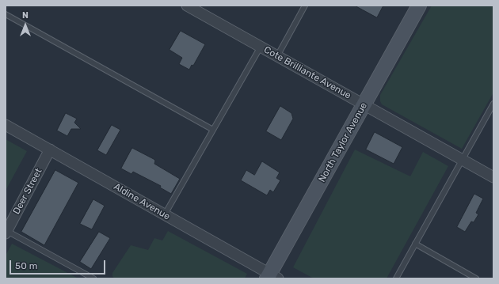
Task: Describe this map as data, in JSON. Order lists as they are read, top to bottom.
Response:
{
  "streets": {
    "street": [
      "Cote Brilliante Avenue",
      "North Taylor Avenue",
      "Deer Street",
      "Aldine Avenue"
    ]
  },
  "crossings": [
    ["Cote Brilliante Avenue", "North Taylor Avenue"],
    ["North Taylor Avenue", "Aldine Avenue"],
    ["Deer Street", "Aldine Avenue"]
  ],
  "scale_bar": "50 m",
  "north": "top"
}
